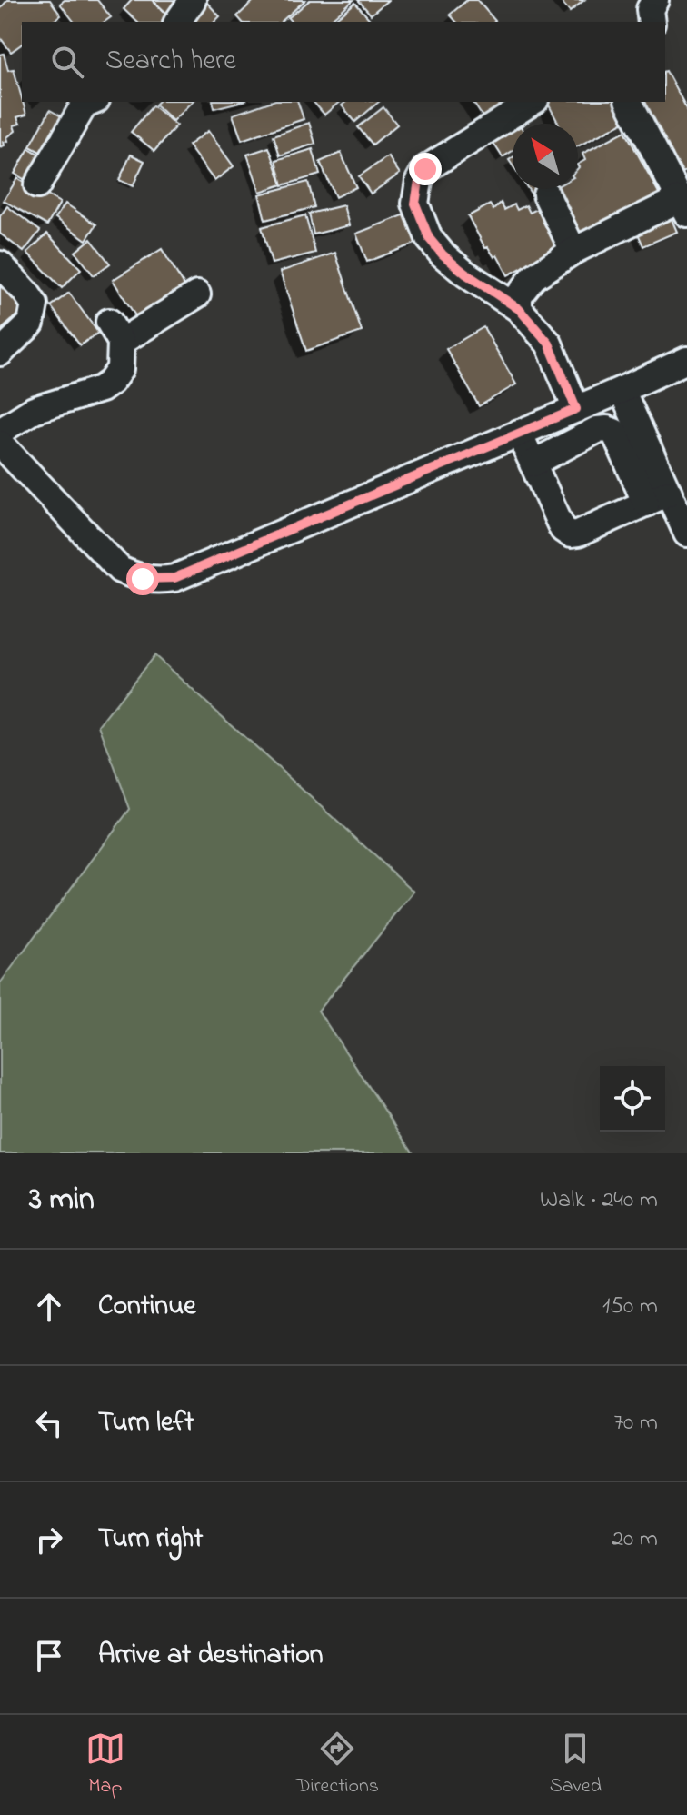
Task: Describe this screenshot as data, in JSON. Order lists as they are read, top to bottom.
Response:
{
  "north": "top left",
  "page": {
    "search": "Search here",
    "heading": ["3 min", "Walk · 240 m"],
    "list": [
      ["Continue", "150 m"],
      ["Turn left", "70 m"],
      ["Turn right", "20 m"],
      "Arrive at destination"
    ],
    "nav": ["Map", "Directions", "Saved"]
  }
}
